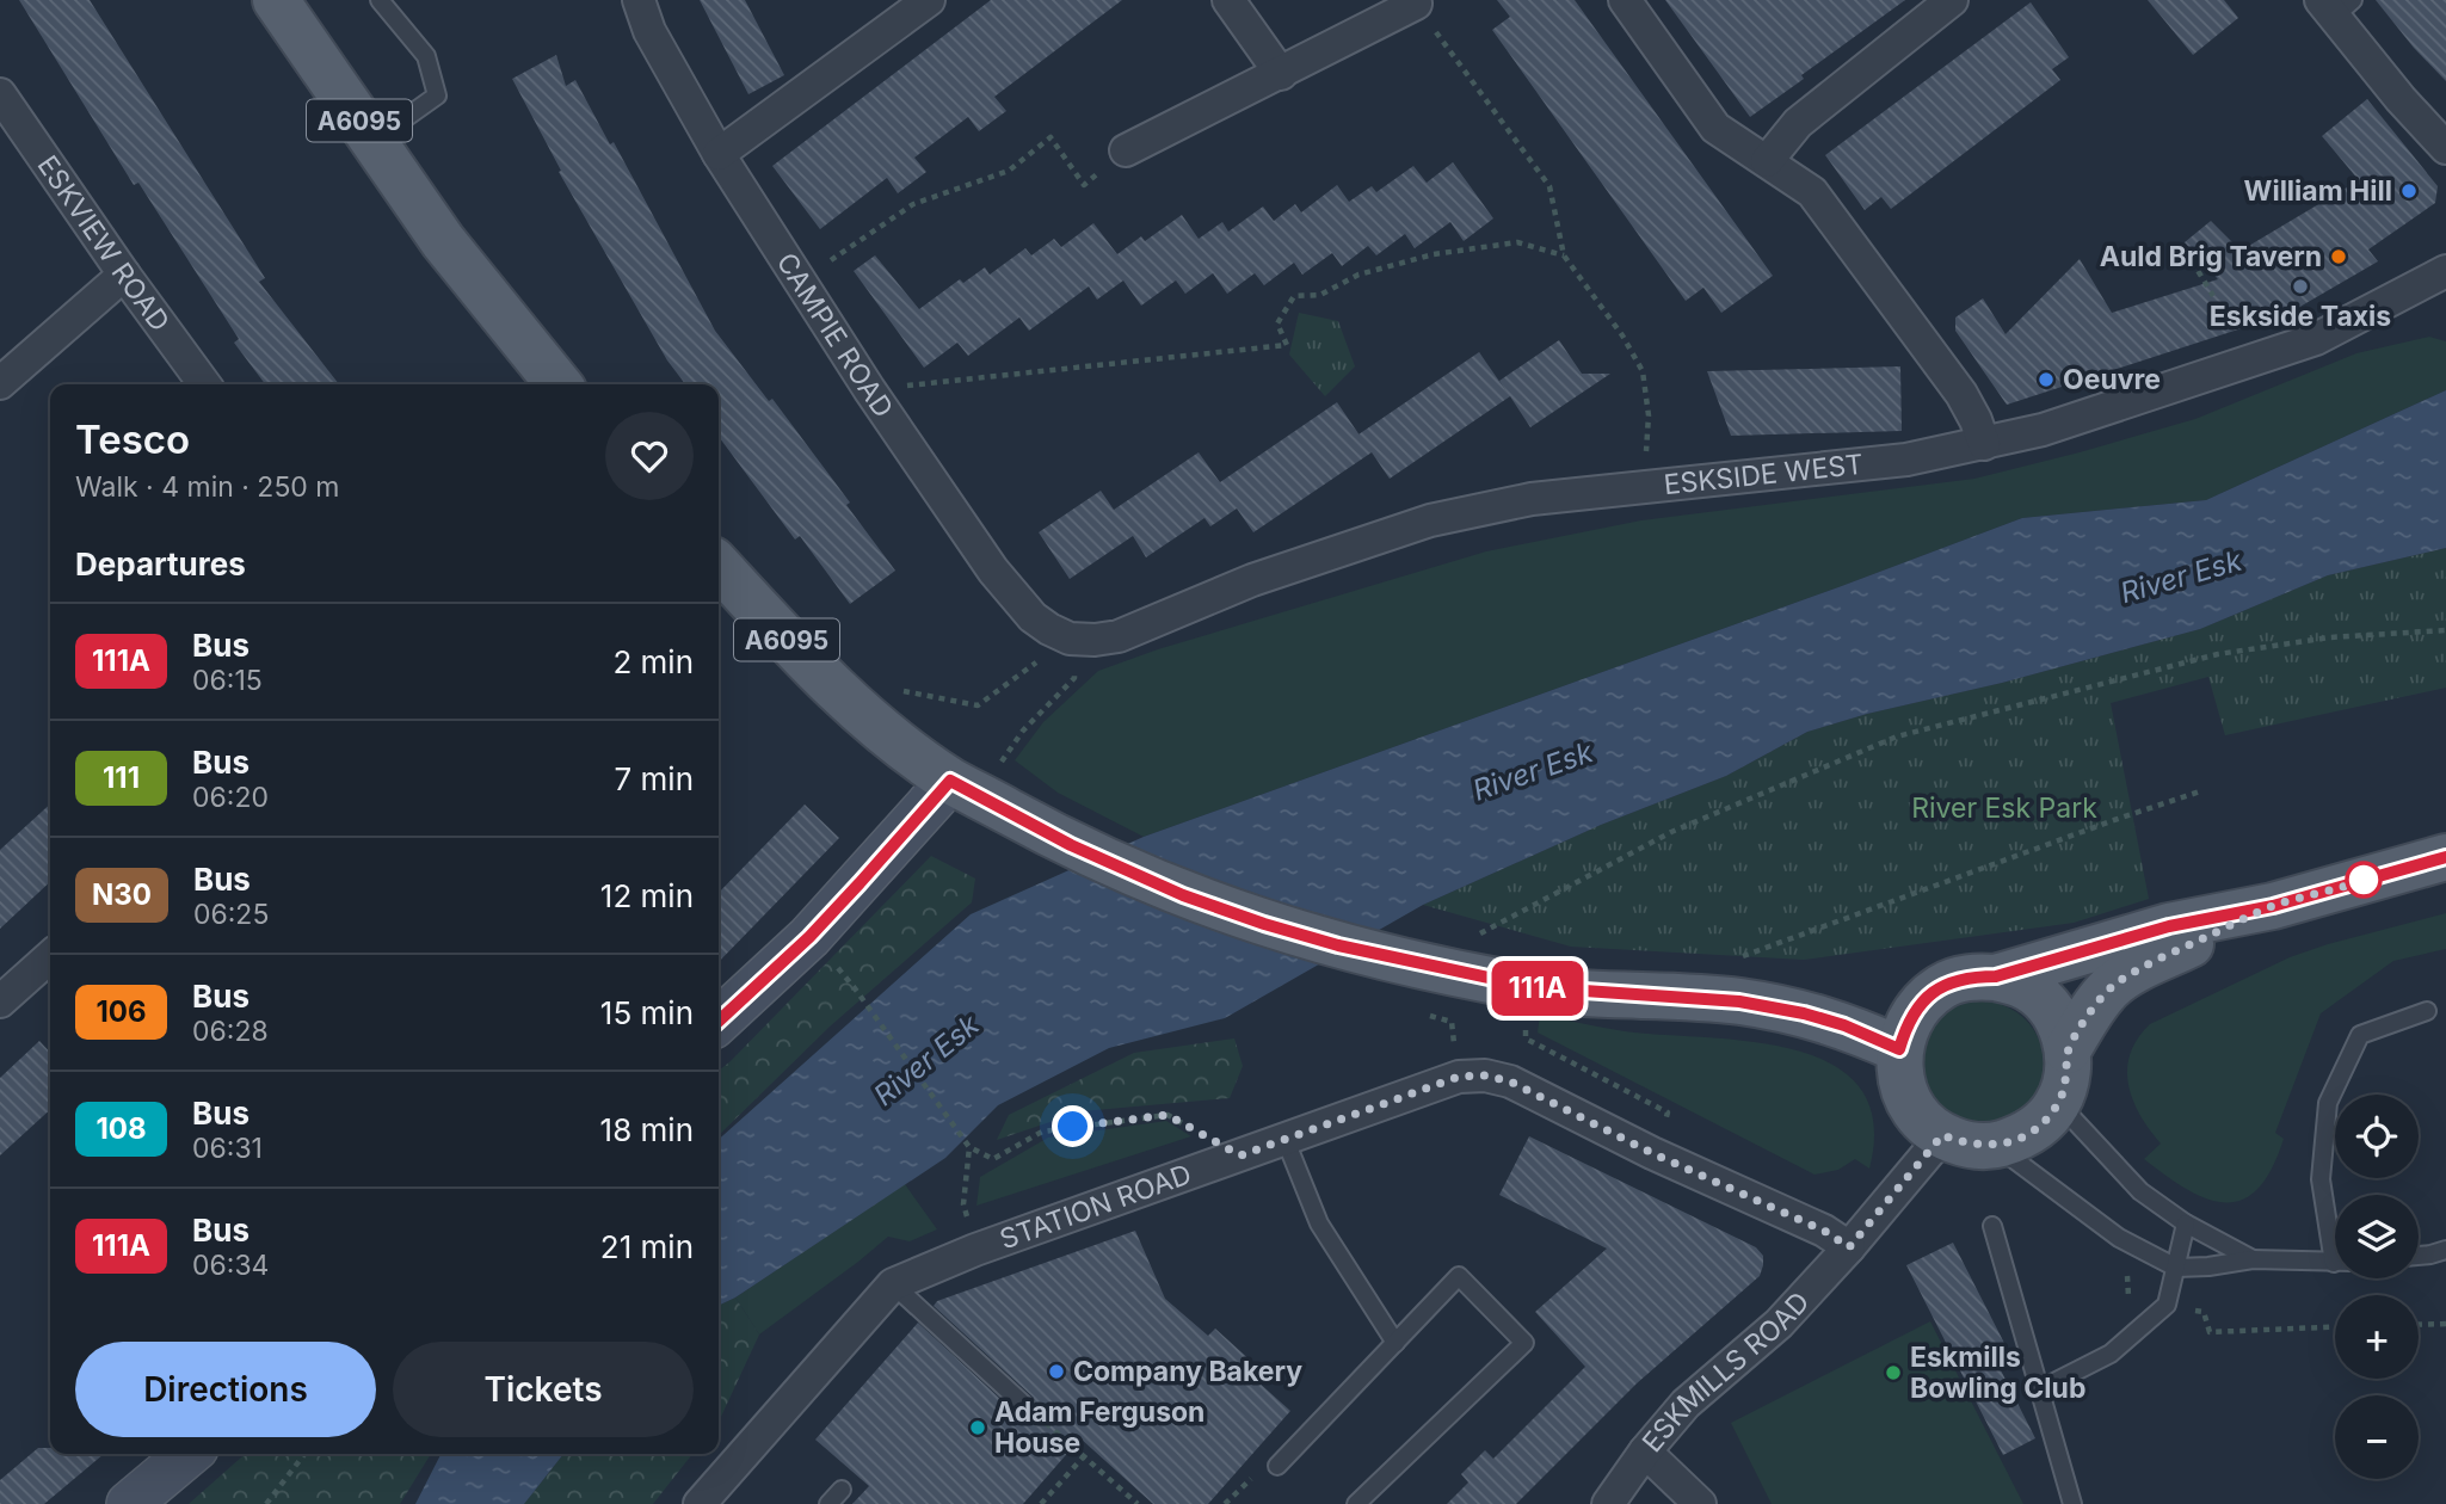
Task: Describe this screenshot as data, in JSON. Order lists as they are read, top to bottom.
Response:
{
  "streets": {
    "main road": ["A6095"],
    "street": [
      "ESKVIEW ROAD",
      "CAMPIE ROAD",
      "ESKSIDE WEST",
      "STATION ROAD",
      "ESKMILLS ROAD"
    ]
  },
  "crossings": [
    ["CAMPIE ROAD", "ESKSIDE WEST"],
    ["STATION ROAD", "ESKMILLS ROAD"]
  ],
  "water": ["River Esk"],
  "parks": ["River Esk Park"],
  "places": [
    "William Hill",
    "Auld Brig Tavern",
    "Eskside Taxis",
    "Oeuvre",
    "Company Bakery",
    "Eskmills Bowling Club",
    "Adam Ferguson House"
  ],
  "lines": ["bus line 111A"],
  "page": {
    "on_map": "111A",
    "heading": [
      ["Tesco", "Walk · 4 min · 250 m"],
      "Departures"
    ],
    "list": [
      {
        "mark": "111A",
        "name": "Bus",
        "note": "06:15",
        "value": "2 min"
      },
      {
        "mark": "111",
        "name": "Bus",
        "note": "06:20",
        "value": "7 min"
      },
      {
        "mark": "N30",
        "name": "Bus",
        "note": "06:25",
        "value": "12 min"
      },
      {
        "mark": "106",
        "name": "Bus",
        "note": "06:28",
        "value": "15 min"
      },
      {
        "mark": "108",
        "name": "Bus",
        "note": "06:31",
        "value": "18 min"
      },
      {
        "mark": "111A",
        "name": "Bus",
        "note": "06:34",
        "value": "21 min"
      }
    ],
    "map_buttons": ["+", "−"],
    "buttons": ["Directions", "Tickets"]
  }
}
